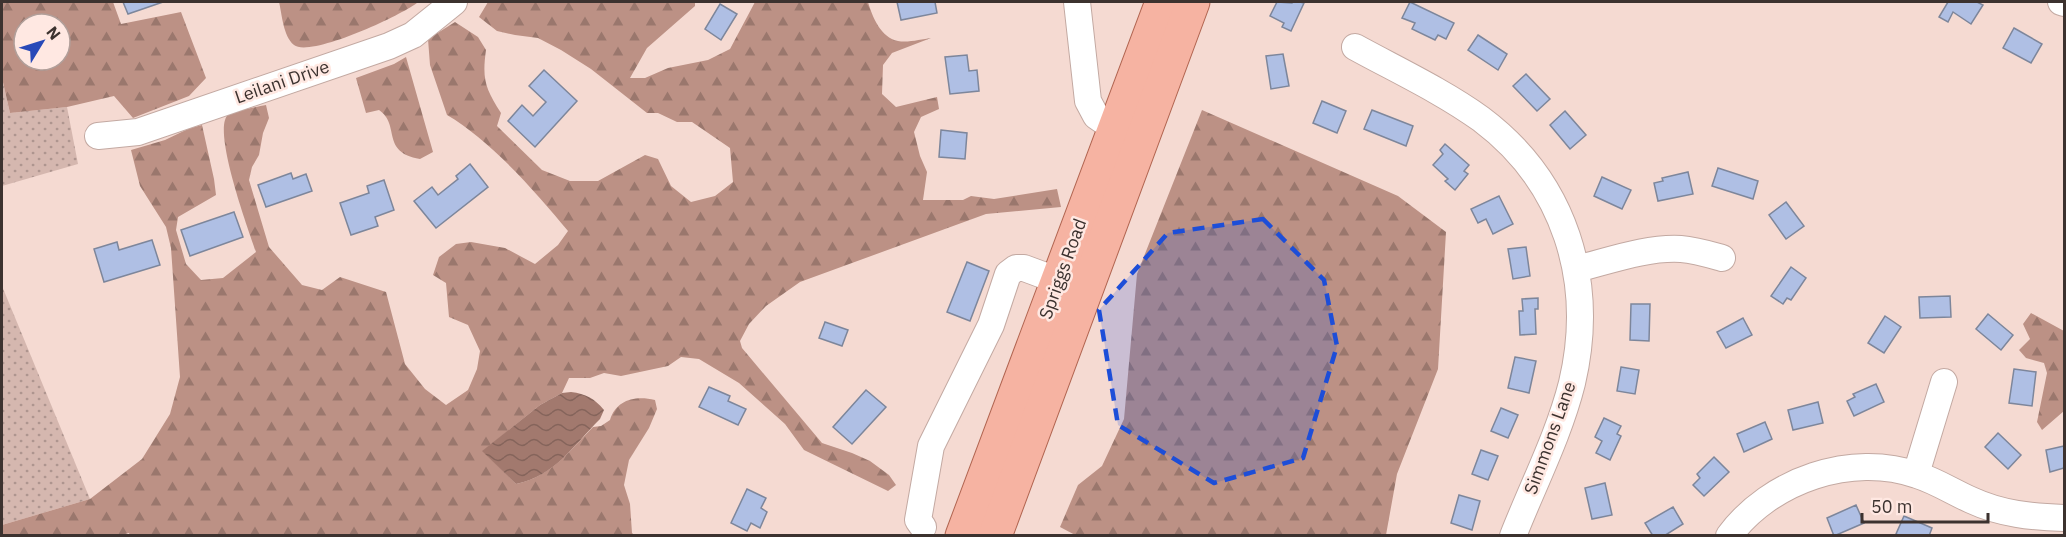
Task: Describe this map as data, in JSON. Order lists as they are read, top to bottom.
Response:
{
  "streets": {
    "main road": ["Spriggs Road"],
    "street": ["Leilani Drive", "Simmons Lane"]
  },
  "scale_bar": "50 m",
  "north": "top right"
}
